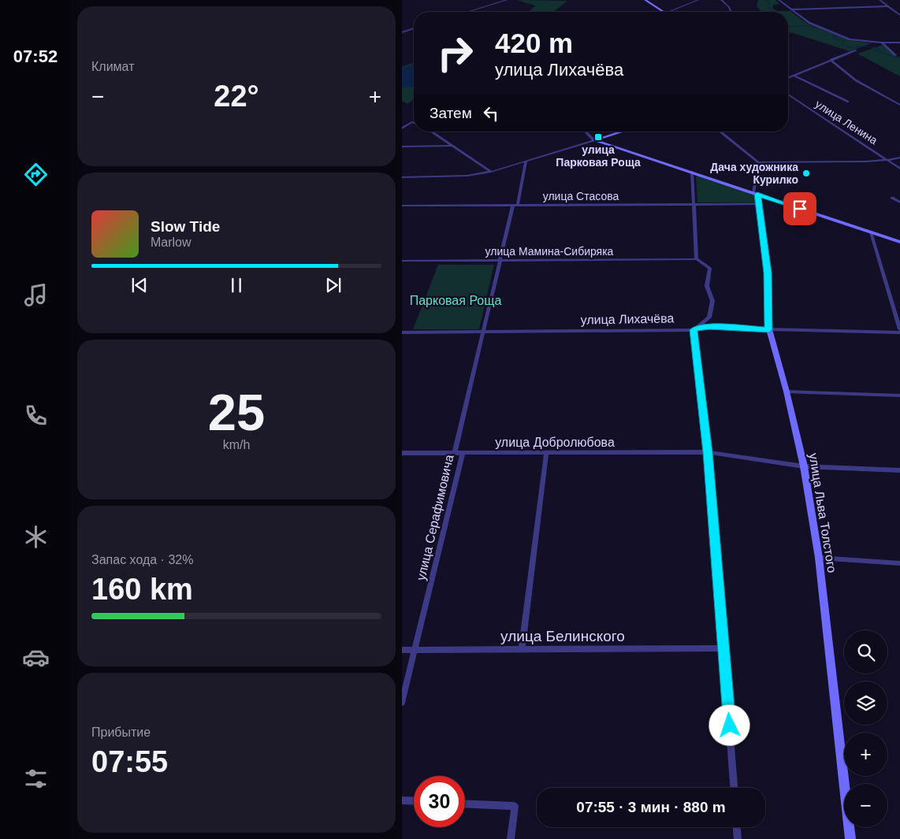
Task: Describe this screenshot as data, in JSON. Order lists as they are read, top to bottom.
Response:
{
  "streets": {
    "street": [
      "улица Ленина",
      "улица Стасова",
      "улица Мамина-Сибиряка",
      "улица Лихачёва",
      "улица Добролюбова",
      "улица Льва Толстого",
      "улица Серафимовича",
      "улица Белинского"
    ]
  },
  "crossings": [
    ["улица Стасова", "улица Льва Толстого"],
    ["улица Стасова", "улица Серафимовича"],
    ["улица Мамина-Сибиряка", "улица Серафимовича"],
    ["улица Лихачёва", "улица Льва Толстого"],
    ["улица Лихачёва", "улица Серафимовича"],
    ["улица Добролюбова", "улица Льва Толстого"],
    ["улица Добролюбова", "улица Серафимовича"],
    ["улица Серафимовича", "улица Белинского"]
  ],
  "parks": ["Парковая Роща"],
  "places": {
    "transit": ["улица Парковая Роща"],
    "other": ["Дача художника Курилко"]
  },
  "page": {
    "tabs": "07:52",
    "tile": [
      "Климат",
      ["25", "km/h"],
      ["Запас хода · 32%", "160 km"],
      ["Прибытие", "07:55"]
    ],
    "turn": ["420 m", "улица Лихачёва"],
    "heat": ["−", "22°", "+"],
    "then": "Затем",
    "song": ["Slow Tide", "Marlow"],
    "map_buttons": ["+", "−"],
    "limit": "30",
    "trip": "07:55 · 3 мин · 880 m"
  }
}
